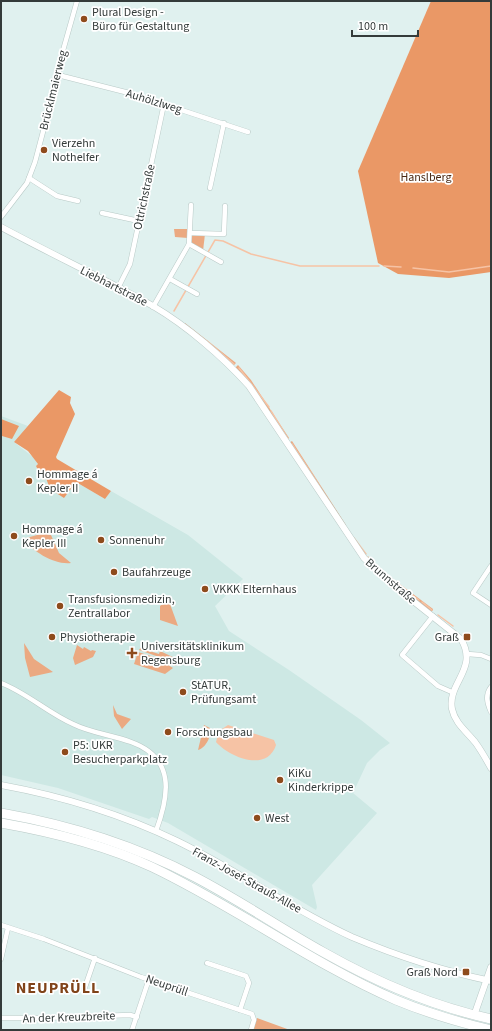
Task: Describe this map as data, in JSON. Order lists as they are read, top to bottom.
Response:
{
  "streets": {
    "street": [
      "Brücklmaierweg",
      "Auhölzlweg",
      "Ottrichstraße",
      "Liebhartstraße",
      "Brunnstraße",
      "Franz-Josef-Strauß-Allee",
      "Neuprüll",
      "An der Kreuzbreite"
    ]
  },
  "crossings": [
    ["Brücklmaierweg", "Auhölzlweg"],
    ["Auhölzlweg", "Ottrichstraße"],
    ["Ottrichstraße", "Liebhartstraße"],
    ["Liebhartstraße", "Brunnstraße"]
  ],
  "districts": ["NEUPRÜLL"],
  "parks": ["Hanslberg"],
  "places": {
    "other": [
      "Plural Design - Büro für Gestaltung",
      "Vierzehn Nothelfer",
      "Hommage á Kepler II",
      "Hommage á Kepler III",
      "Sonnenuhr",
      "Baufahrzeuge",
      "VKKK Elternhaus",
      "Transfusionsmedizin, Zentrallabor",
      "Physiotherapie",
      "StATUR, Prüfungsamt",
      "Forschungsbau",
      "P5: UKR Besucherparkplatz",
      "KiKu Kinderkrippe",
      "West"
    ],
    "transit": ["Graß", "Graß Nord"],
    "health": ["Universitätsklinikum Regensburg"]
  },
  "scale_bar": "100 m"
}
